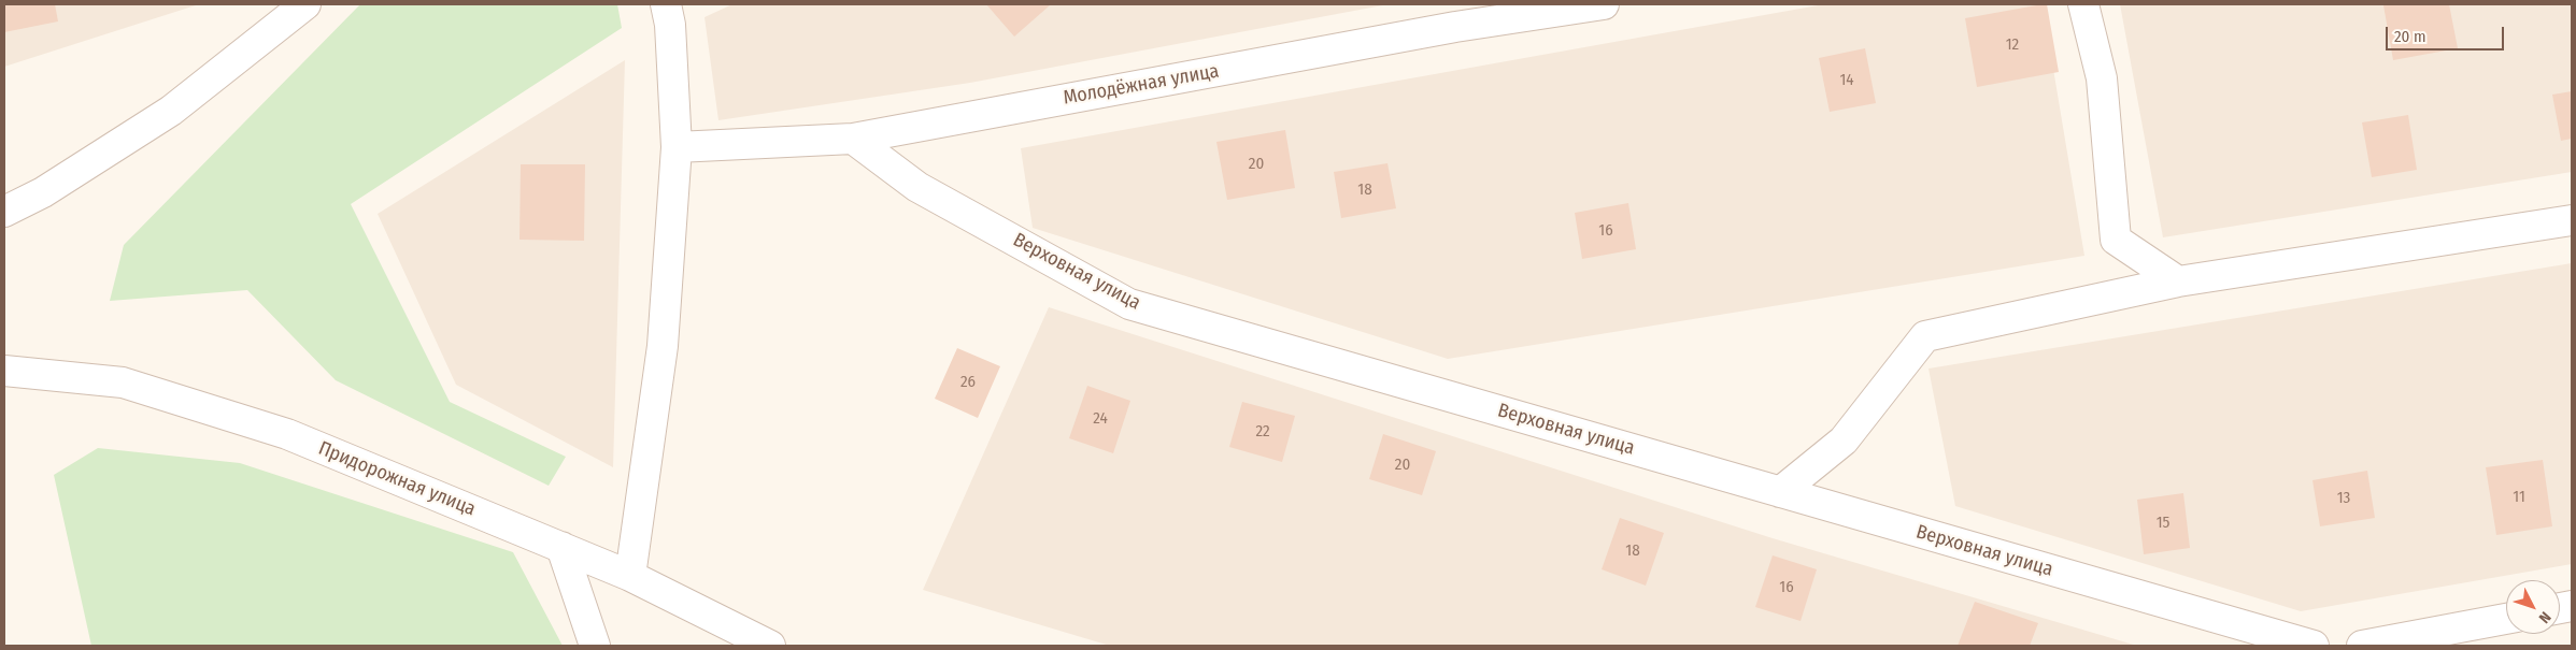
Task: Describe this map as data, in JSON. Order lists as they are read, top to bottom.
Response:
{
  "streets": {
    "street": ["Молодёжная улица", "Верховная улица", "Придорожная улица"]
  },
  "crossings": [
    ["Молодёжная улица", "Верховная улица"]
  ],
  "house_numbers": [
    "12",
    "14",
    "20",
    "18",
    "16",
    "26",
    "24",
    "22",
    "20",
    "11",
    "13",
    "15",
    "18",
    "16"
  ],
  "scale_bar": "20 m",
  "north": "bottom right"
}
